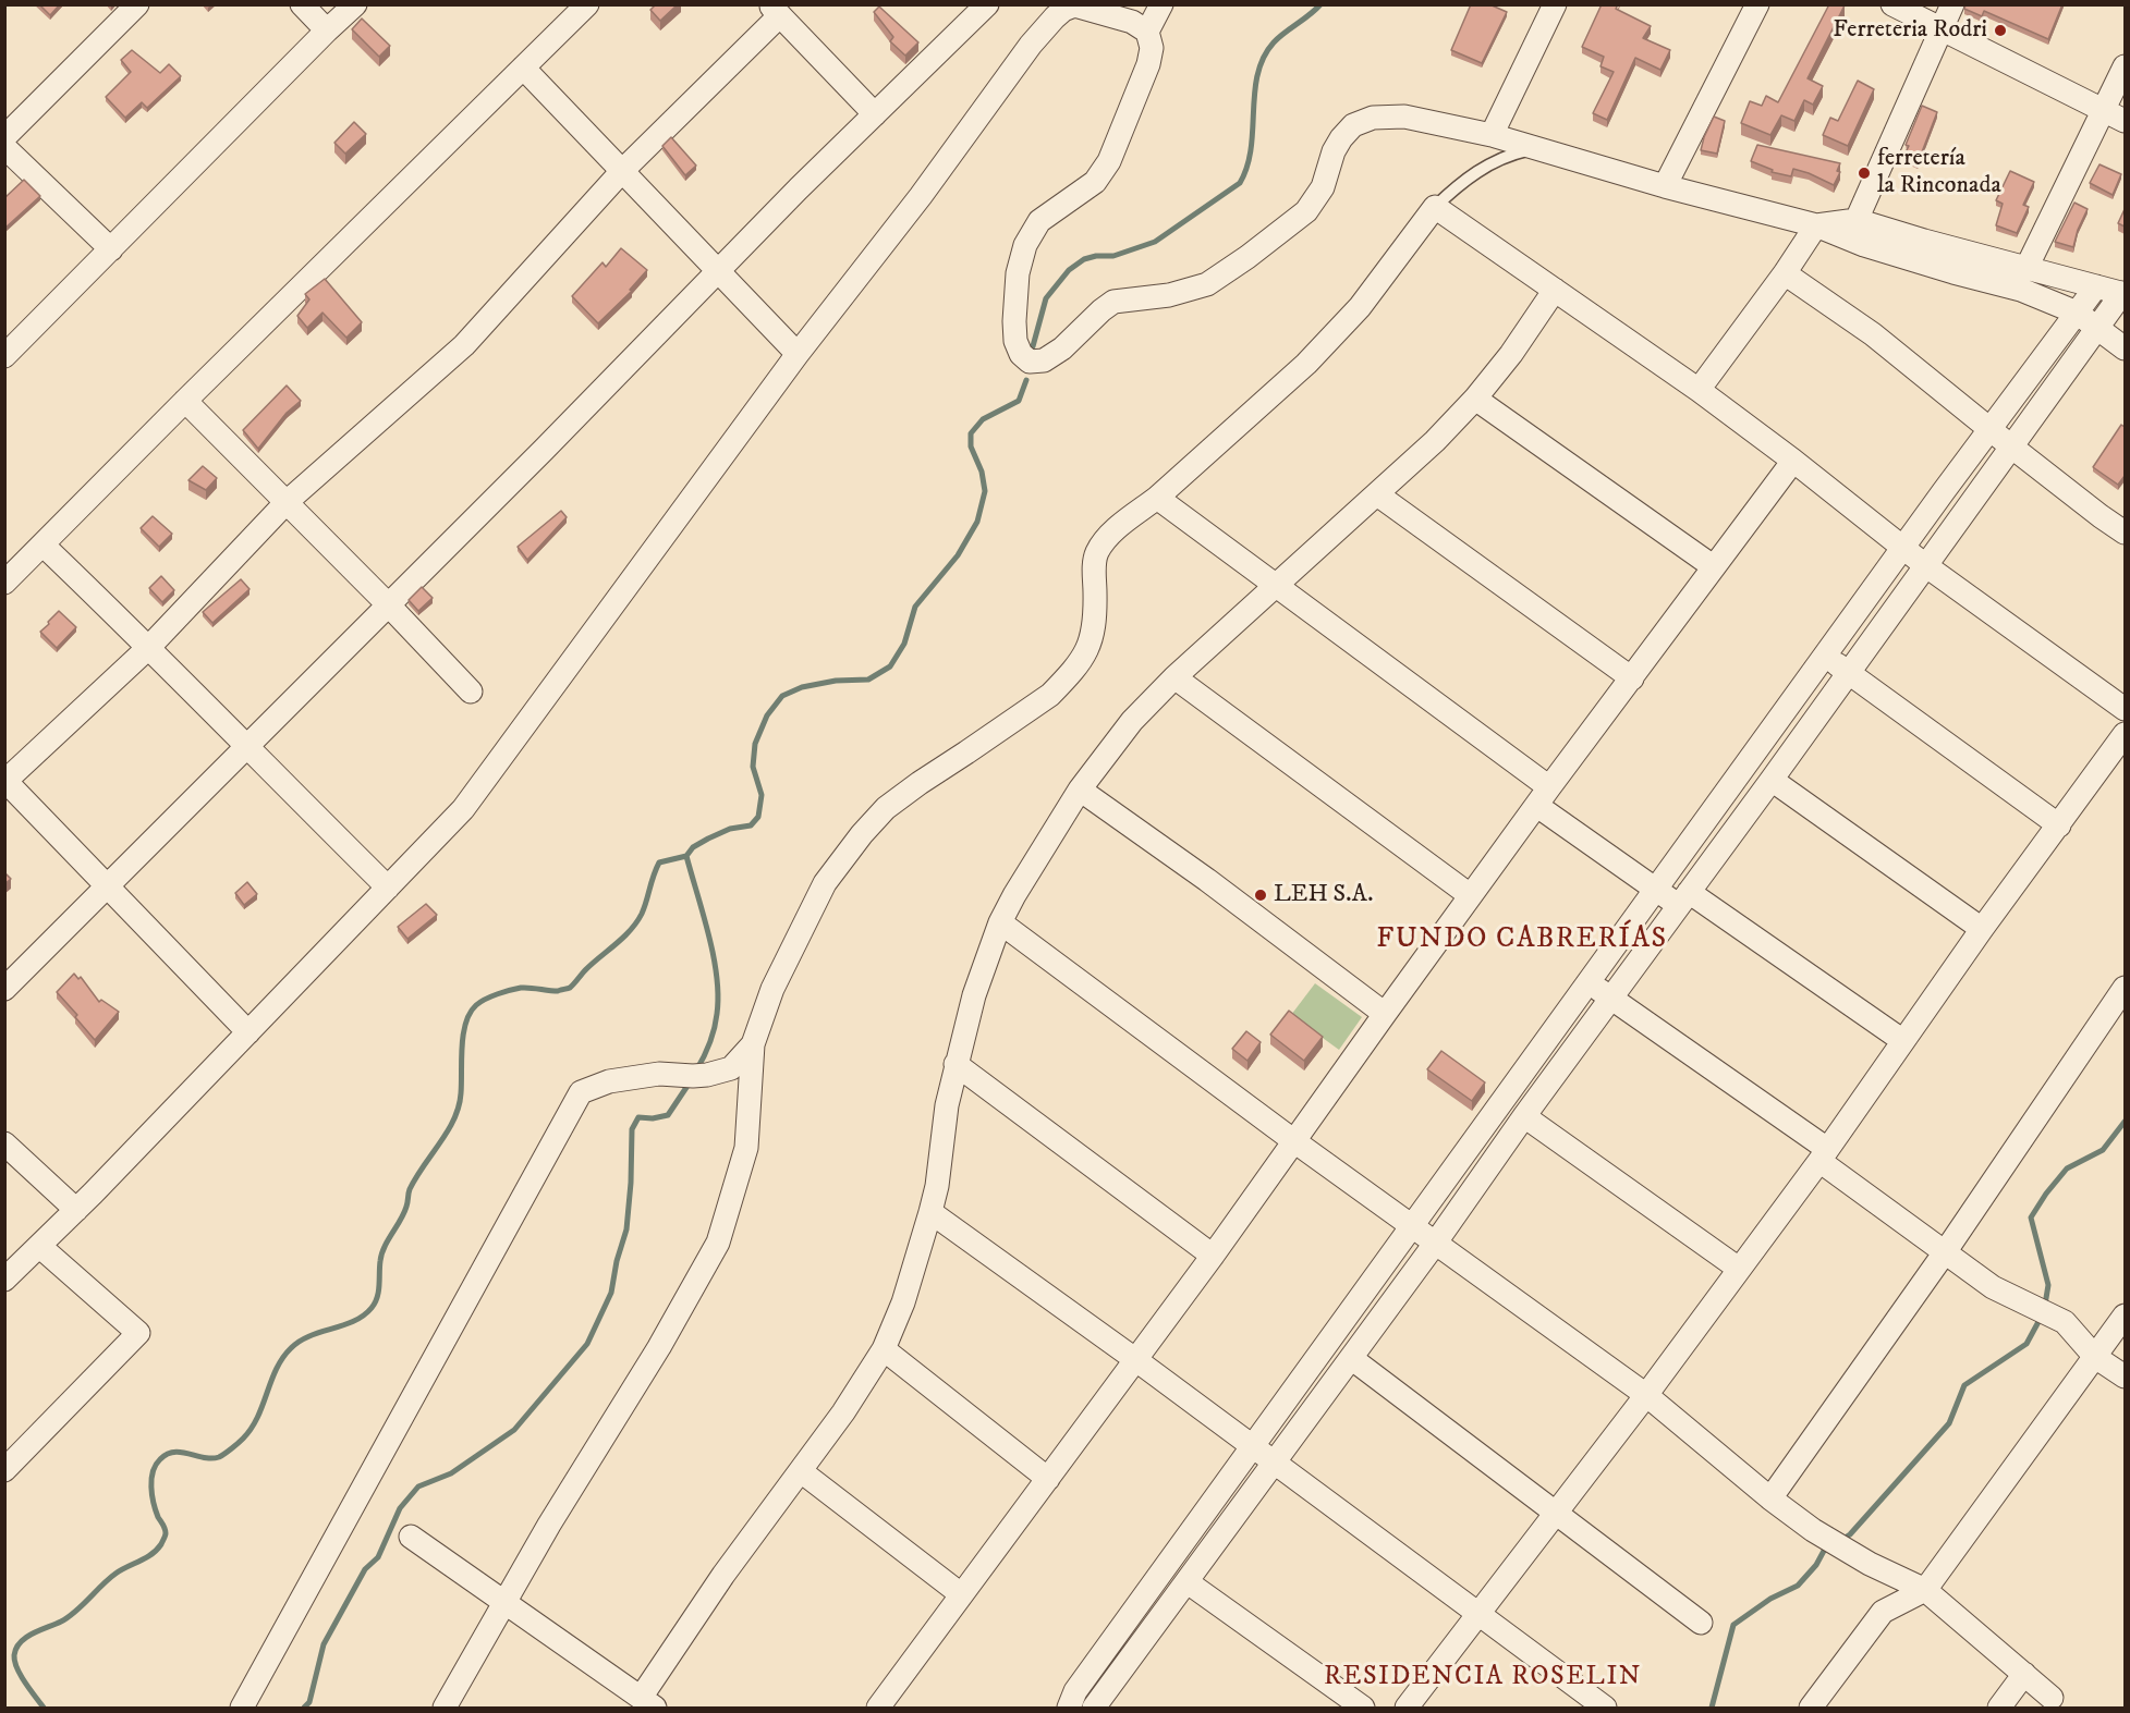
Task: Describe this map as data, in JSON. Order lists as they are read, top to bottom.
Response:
{
  "districts": ["FUNDO CABRERÍAS", "RESIDENCIA ROSELIN"],
  "places": ["Ferreteria Rodri", "ferretería la Rinconada", "LEH S.A."]
}
